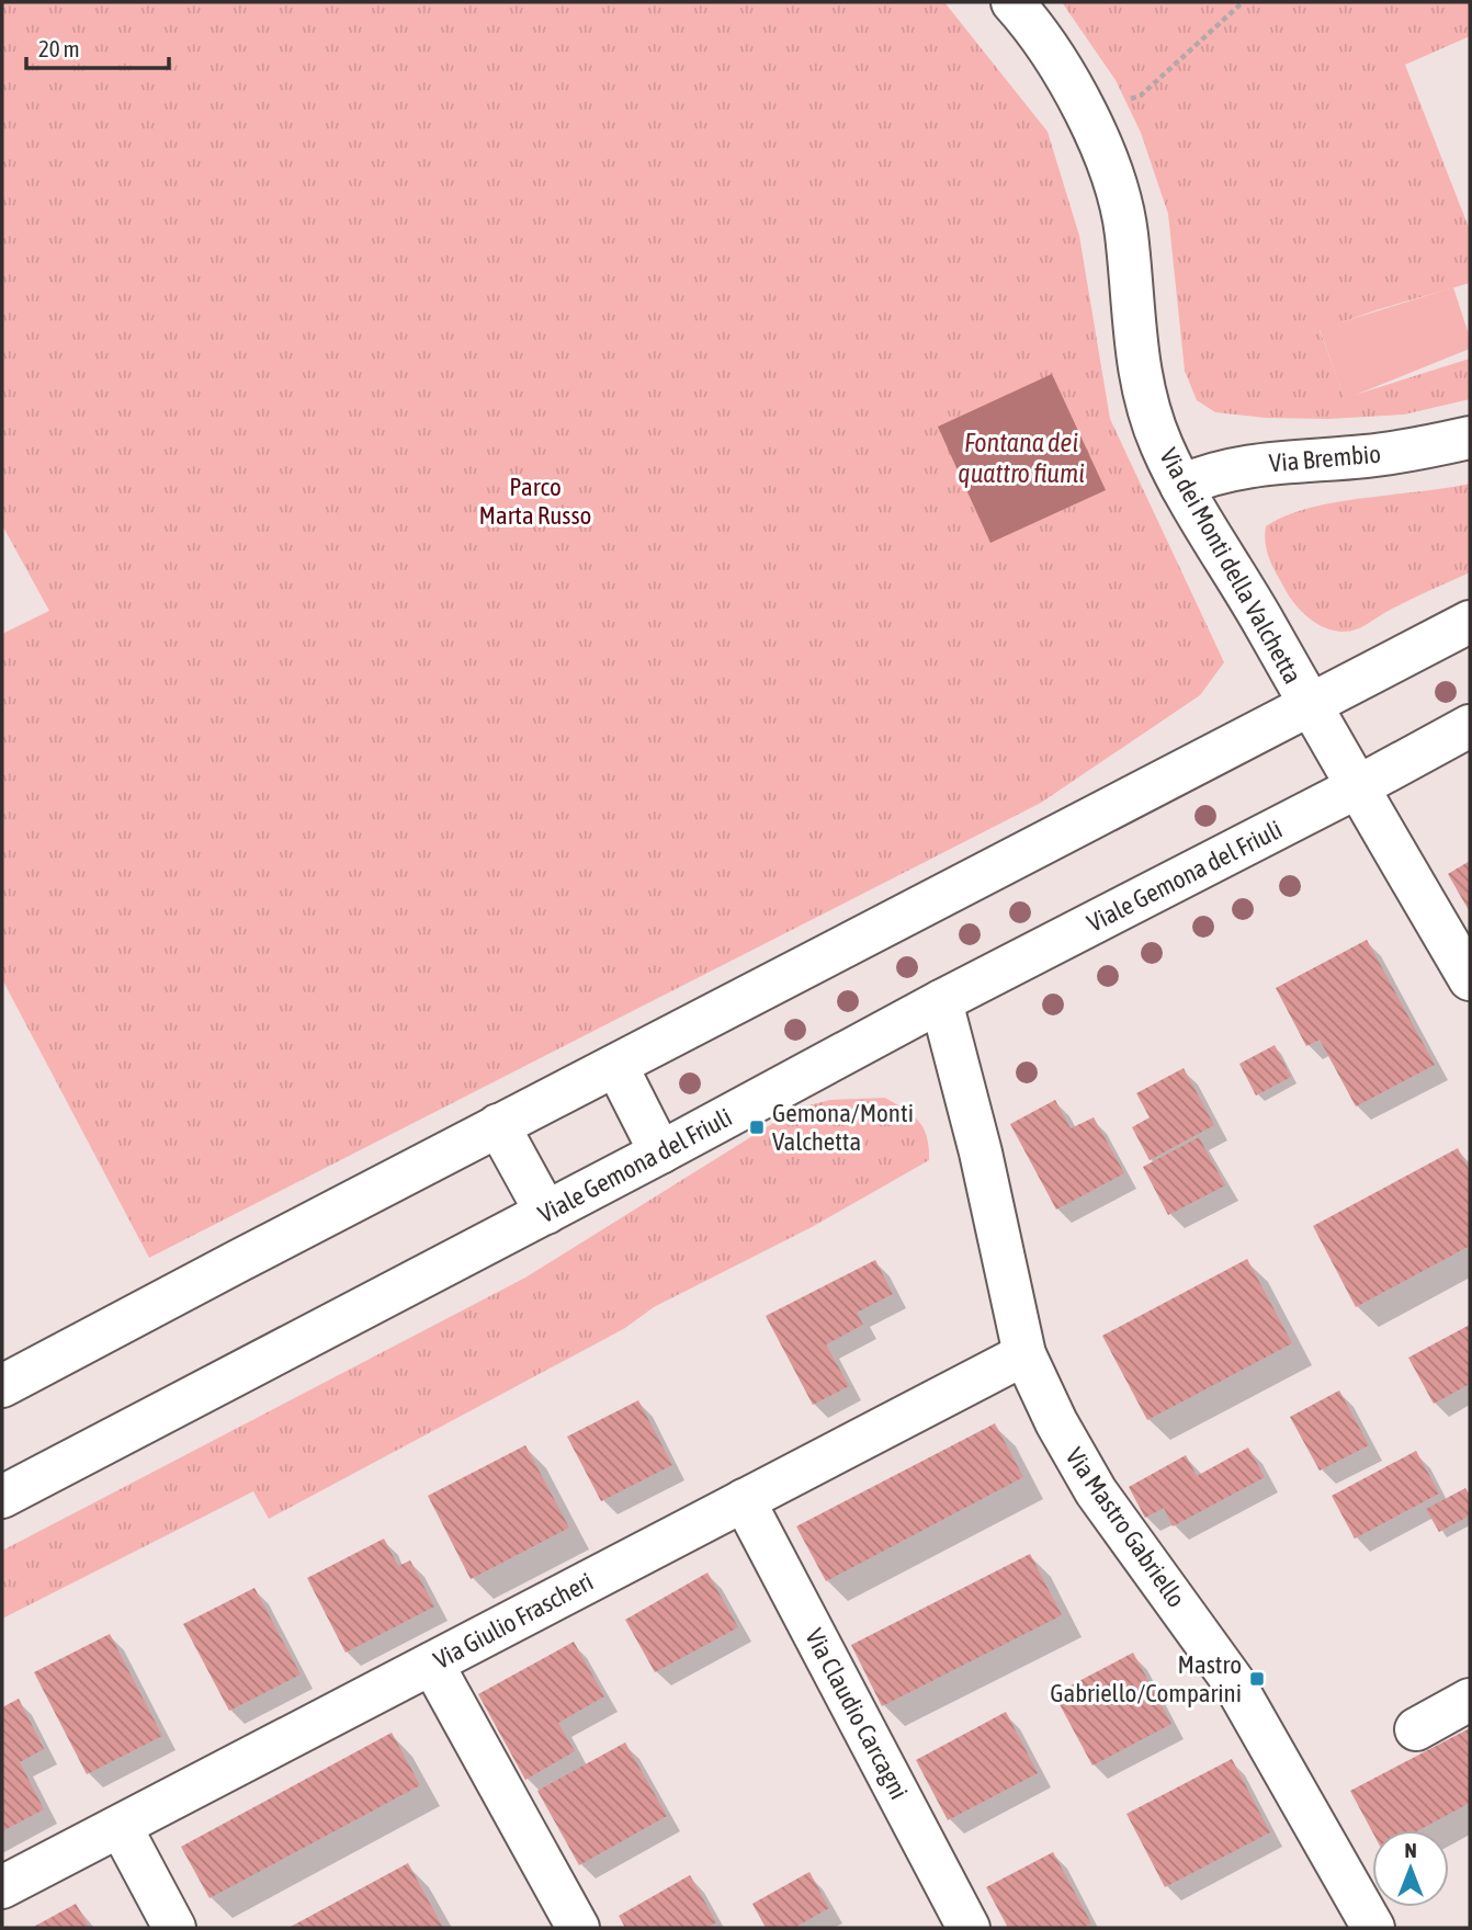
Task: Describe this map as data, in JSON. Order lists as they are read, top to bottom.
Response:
{
  "streets": {
    "street": [
      "Via Brembio",
      "Via dei Monti della Valchetta",
      "Viale Gemona del Friuli",
      "Via Mastro Gabriello",
      "Via Giulio Frascheri",
      "Via Claudio Carcagni"
    ]
  },
  "crossings": [
    ["Via Brembio", "Via dei Monti della Valchetta"],
    ["Via dei Monti della Valchetta", "Viale Gemona del Friuli"],
    ["Viale Gemona del Friuli", "Via Mastro Gabriello"],
    ["Via Mastro Gabriello", "Via Giulio Frascheri"],
    ["Via Giulio Frascheri", "Via Claudio Carcagni"]
  ],
  "water": ["Fontana dei quattro fiumi"],
  "parks": ["Parco Marta Russo"],
  "places": {
    "transit": ["Gemona/Monti Valchetta", "Mastro Gabriello/Comparini"]
  },
  "scale_bar": "20 m",
  "north": "top"
}
